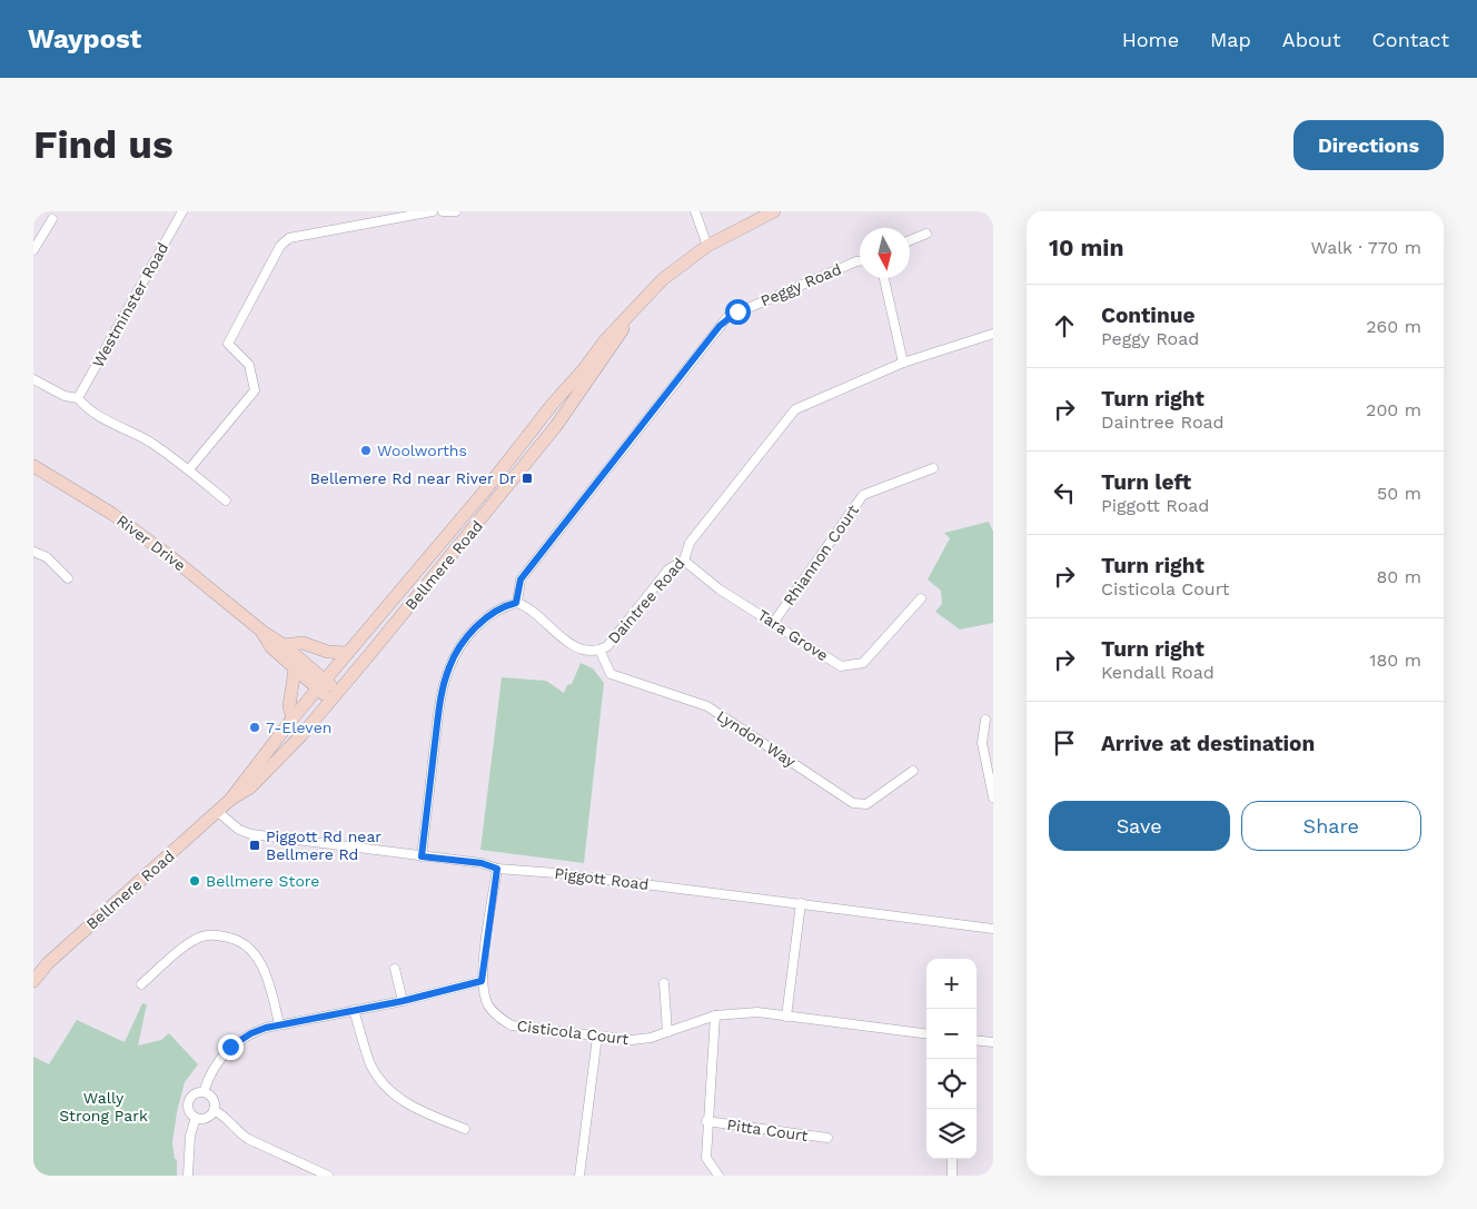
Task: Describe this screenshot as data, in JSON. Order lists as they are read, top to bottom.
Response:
{
  "streets": {
    "street": [
      "Peggy Road",
      "Westminster Road",
      "River Drive",
      "Rhiannon Court",
      "Bellmere Road",
      "Daintree Road",
      "Tara Grove",
      "Lyndon Way",
      "Piggott Road",
      "Cisticola Court",
      "Pitta Court"
    ]
  },
  "crossings": [
    ["Peggy Road", "Daintree Road"],
    ["River Drive", "Bellmere Road"],
    ["Rhiannon Court", "Tara Grove"],
    ["Bellmere Road", "Piggott Road"],
    ["Daintree Road", "Tara Grove"],
    ["Daintree Road", "Lyndon Way"],
    ["Piggott Road", "Cisticola Court"]
  ],
  "parks": ["Wally Strong Park"],
  "places": {
    "other": ["Woolworths", "7-Eleven", "Bellmere Store"],
    "transit": ["Bellemere Rd near River Dr", "Piggott Rd near Bellmere Rd"]
  },
  "north": "bottom",
  "page": {
    "header": "Waypost",
    "nav": [
      "Home",
      "Map",
      "About",
      "Contact"
    ],
    "buttons": [
      "Directions",
      ["Save", "Share"]
    ],
    "title": "Find us",
    "heading": ["10 min", "Walk · 770 m"],
    "list": [
      ["Continue", "Peggy Road", "260 m"],
      ["Turn right", "Daintree Road", "200 m"],
      ["Turn left", "Piggott Road", "50 m"],
      ["Turn right", "Cisticola Court", "80 m"],
      ["Turn right", "Kendall Road", "180 m"],
      "Arrive at destination"
    ],
    "map_buttons": ["+", "−"]
  }
}
